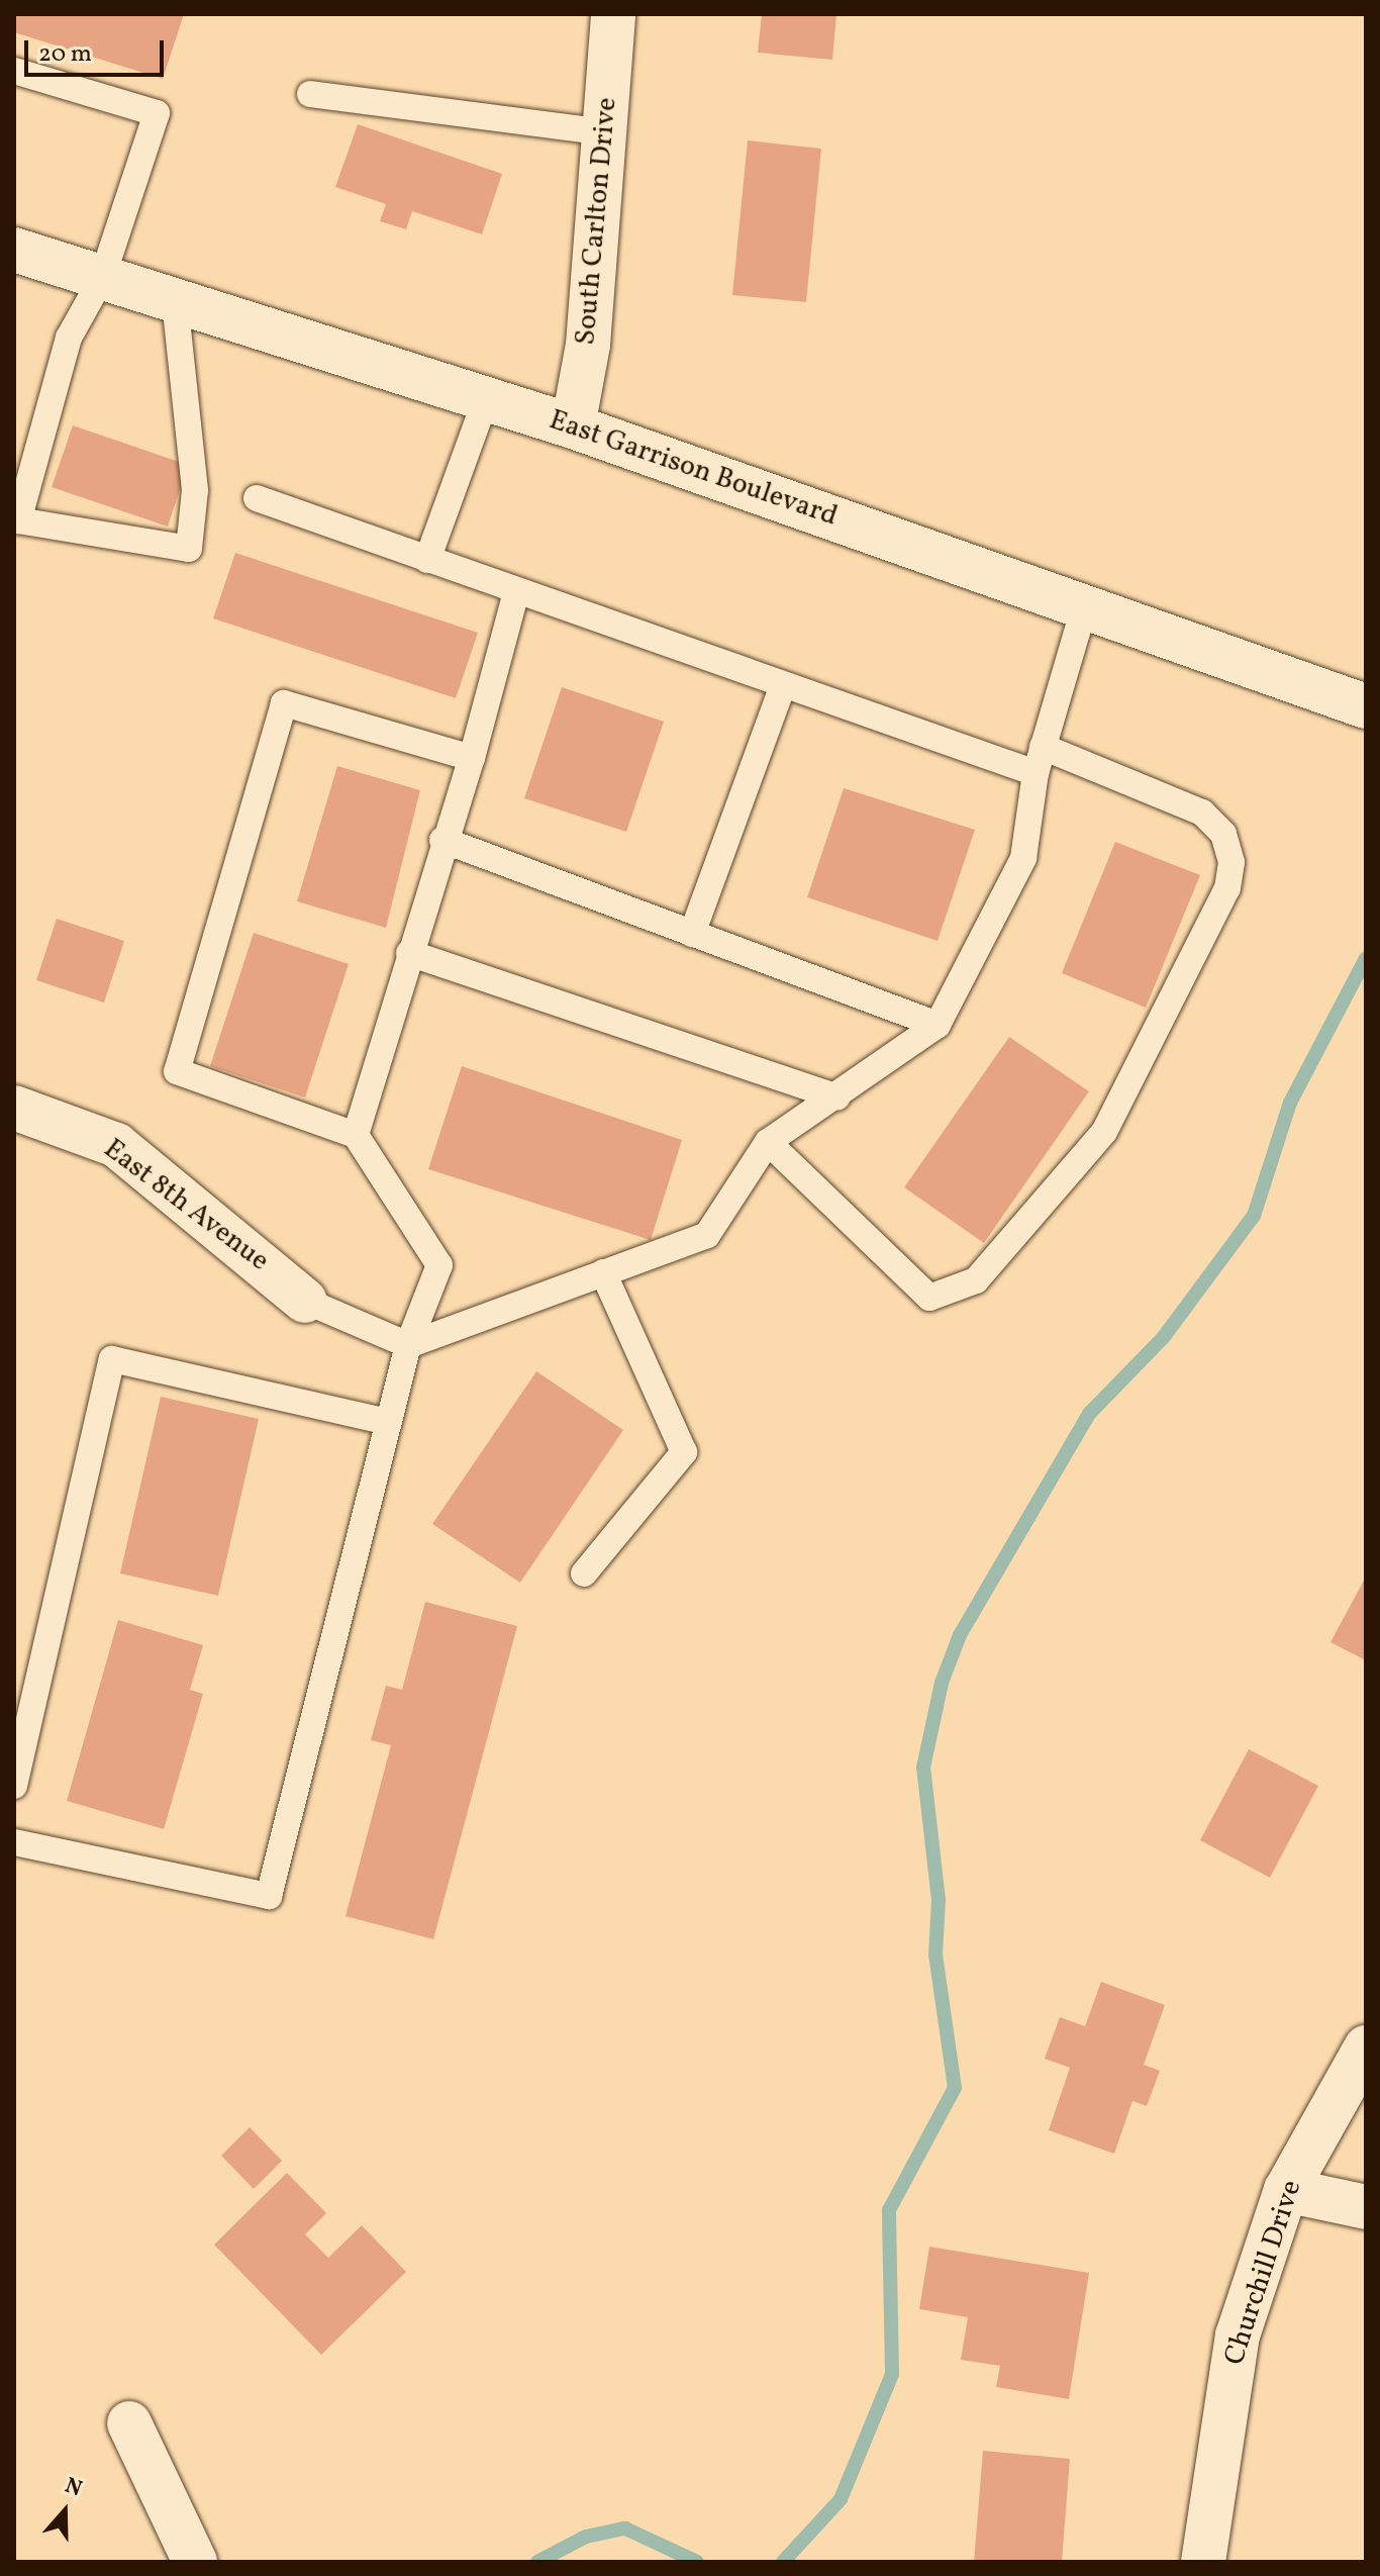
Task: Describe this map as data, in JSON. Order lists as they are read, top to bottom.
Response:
{
  "streets": {
    "street": [
      "South Carlton Drive",
      "East Garrison Boulevard",
      "East 8th Avenue",
      "Churchill Drive"
    ]
  },
  "crossings": [
    ["South Carlton Drive", "East Garrison Boulevard"]
  ],
  "scale_bar": "20 m",
  "north": "top"
}
